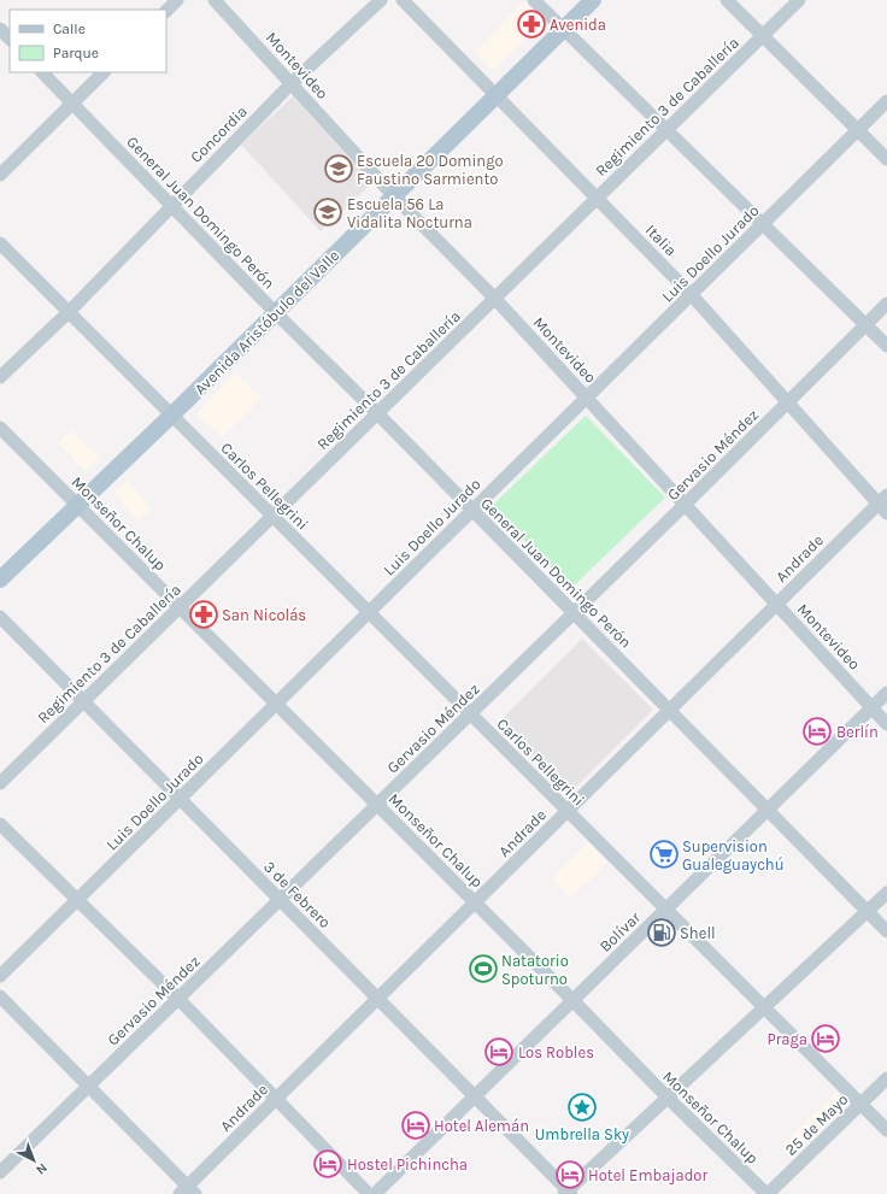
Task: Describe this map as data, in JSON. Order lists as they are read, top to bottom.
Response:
{
  "streets": {
    "main road": ["Avenida Aristóbulo del Valle"],
    "street": [
      "Montevideo",
      "Regimiento 3 de Caballería",
      "Concordia",
      "General Juan Domingo Perón",
      "Italia",
      "Luis Doello Jurado",
      "Gervasio Méndez",
      "Carlos Pellegrini",
      "Monseñor Chalup",
      "Andrade",
      "3 de Febrero",
      "Bolívar",
      "25 de Mayo"
    ]
  },
  "crossings": [
    ["Montevideo", "Regimiento 3 de Caballería"],
    ["Montevideo", "Concordia"],
    ["Montevideo", "Luis Doello Jurado"],
    ["Montevideo", "Avenida Aristóbulo del Valle"],
    ["Montevideo", "Gervasio Méndez"],
    ["Montevideo", "Andrade"],
    ["Montevideo", "Bolívar"],
    ["Regimiento 3 de Caballería", "General Juan Domingo Perón"],
    ["Regimiento 3 de Caballería", "Italia"],
    ["Regimiento 3 de Caballería", "Carlos Pellegrini"],
    ["Regimiento 3 de Caballería", "Monseñor Chalup"],
    ["Regimiento 3 de Caballería", "3 de Febrero"],
    ["Concordia", "General Juan Domingo Perón"],
    ["Concordia", "Carlos Pellegrini"],
    ["General Juan Domingo Perón", "Luis Doello Jurado"],
    ["General Juan Domingo Perón", "Avenida Aristóbulo del Valle"],
    ["General Juan Domingo Perón", "Gervasio Méndez"],
    ["General Juan Domingo Perón", "Andrade"],
    ["General Juan Domingo Perón", "Bolívar"],
    ["Italia", "Luis Doello Jurado"],
    ["Italia", "Avenida Aristóbulo del Valle"],
    ["Italia", "Gervasio Méndez"],
    ["Italia", "Andrade"],
    ["Luis Doello Jurado", "Carlos Pellegrini"],
    ["Luis Doello Jurado", "Monseñor Chalup"],
    ["Luis Doello Jurado", "3 de Febrero"],
    ["Avenida Aristóbulo del Valle", "Carlos Pellegrini"],
    ["Avenida Aristóbulo del Valle", "Monseñor Chalup"],
    ["Gervasio Méndez", "Carlos Pellegrini"],
    ["Gervasio Méndez", "Monseñor Chalup"],
    ["Gervasio Méndez", "3 de Febrero"],
    ["Carlos Pellegrini", "Andrade"],
    ["Carlos Pellegrini", "Bolívar"],
    ["Carlos Pellegrini", "25 de Mayo"],
    ["Monseñor Chalup", "Andrade"],
    ["Monseñor Chalup", "Bolívar"],
    ["Monseñor Chalup", "25 de Mayo"],
    ["Andrade", "3 de Febrero"],
    ["3 de Febrero", "Bolívar"]
  ],
  "places": {
    "pharmacy": ["Avenida", "San Nicolás"],
    "school or university": ["Escuela 20 Domingo Faustino Sarmiento", "Escuela 56 La Vidalita Nocturna"],
    "hotel": [
      "Berlín",
      "Praga",
      "Los Robles",
      "Hotel Alemán",
      "Hostel Pichincha",
      "Hotel Embajador"
    ],
    "supermarket": ["Supervision Gualeguaychú"],
    "fuel station": ["Shell"],
    "sports": ["Natatorio Spoturno"],
    "place": ["Umbrella Sky"]
  },
  "legend": ["Calle", "Parque"],
  "north": "bottom right"
}
